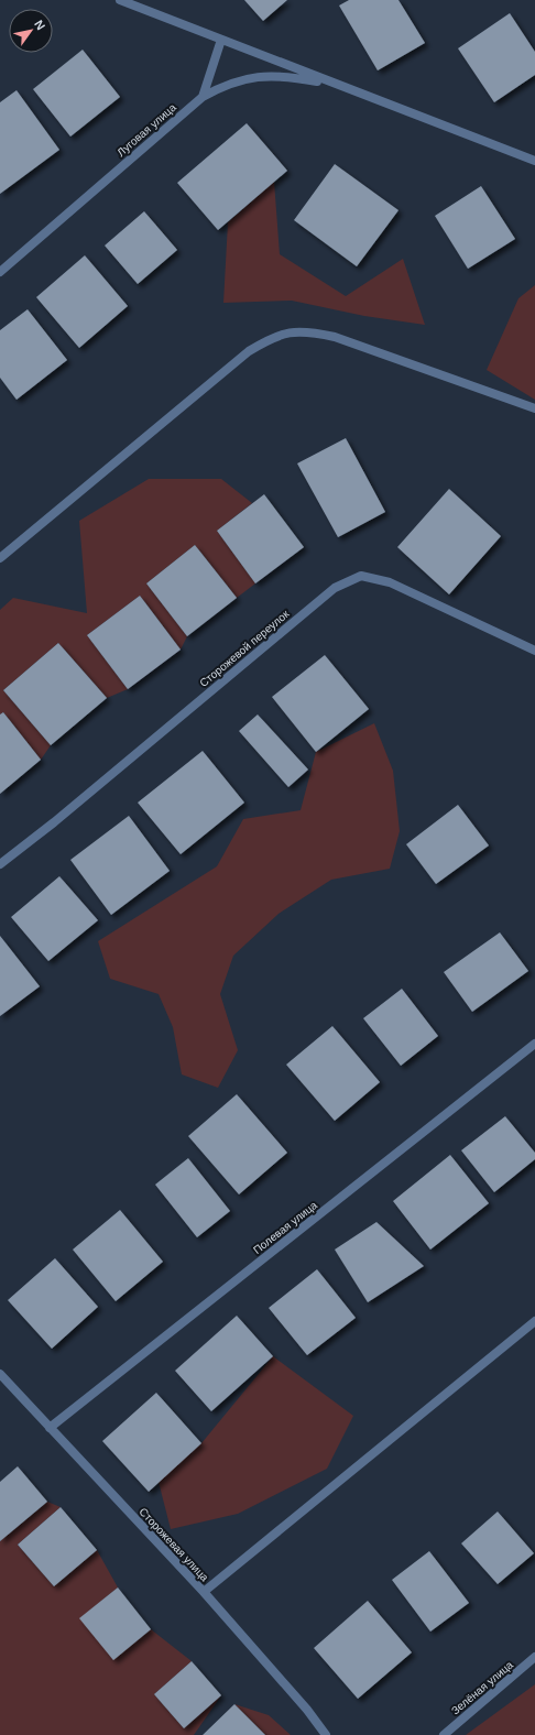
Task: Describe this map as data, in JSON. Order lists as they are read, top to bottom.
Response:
{
  "streets": {
    "street": [
      "Луговая улица",
      "Сторожевой переулок",
      "Полевая улица",
      "Сторожевая улица",
      "Зелёная улица"
    ]
  },
  "crossings": [
    ["Полевая улица", "Сторожевая улица"]
  ],
  "north": "top right"
}
